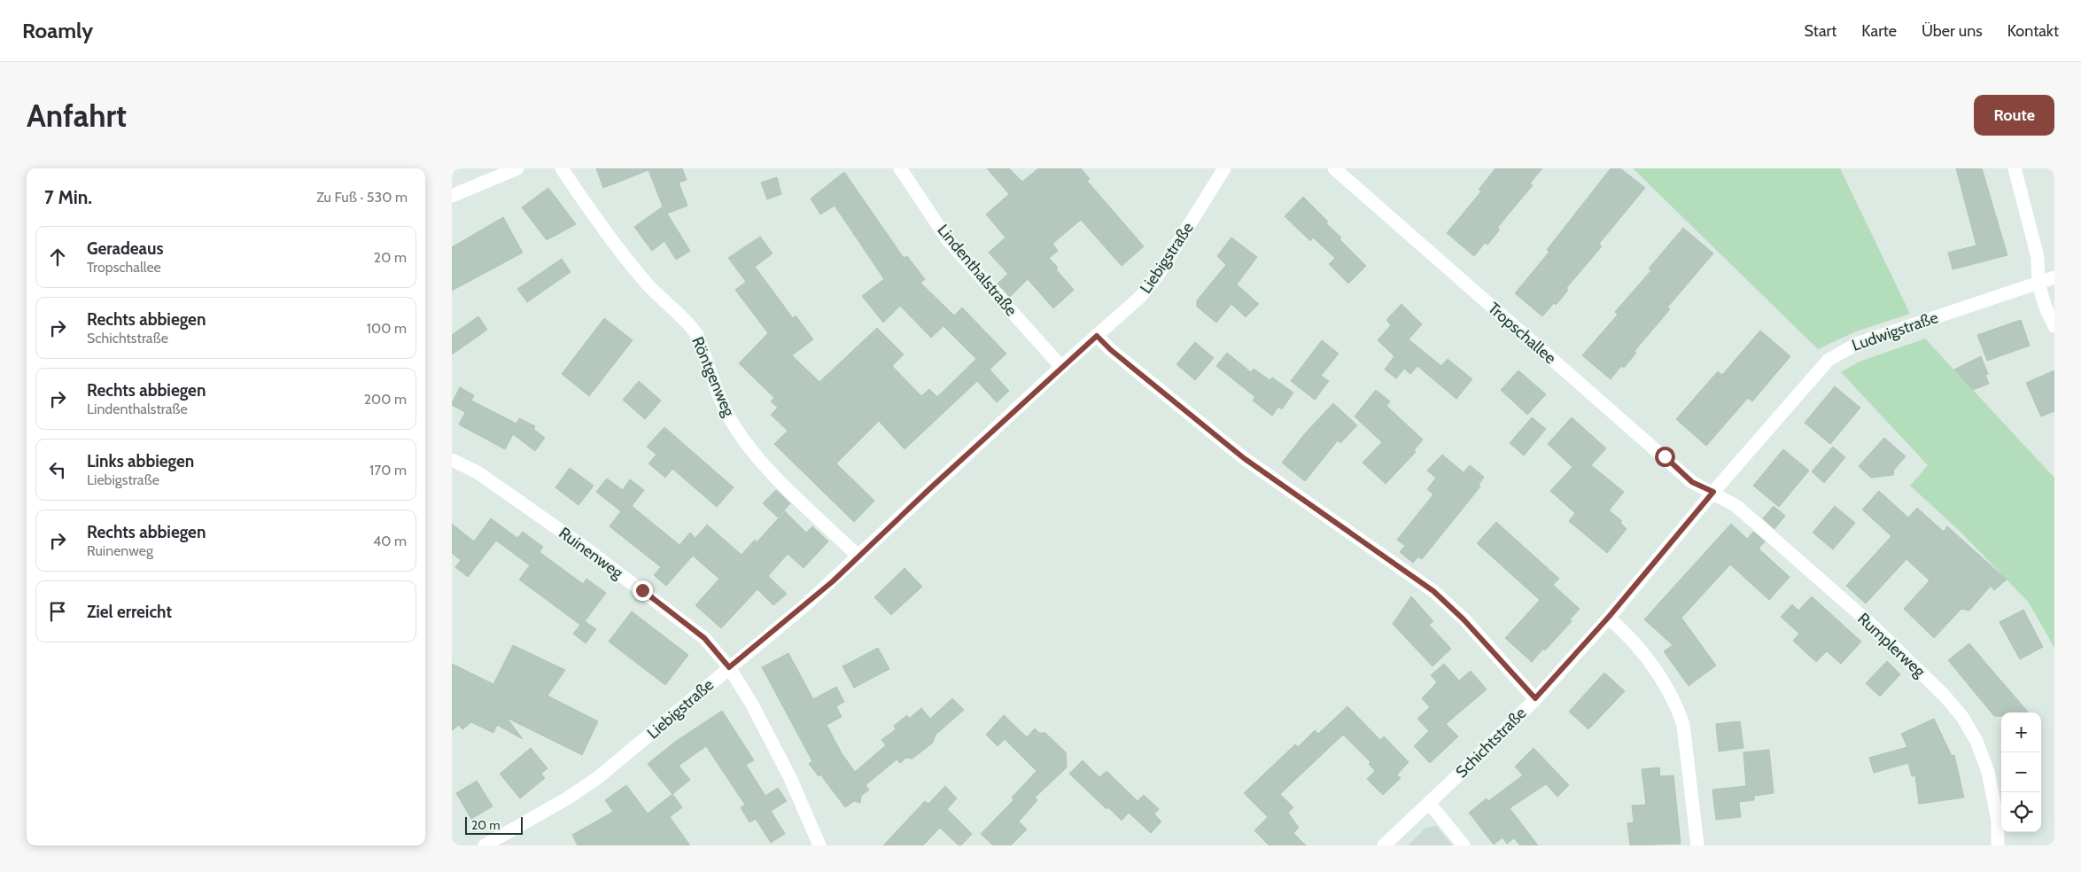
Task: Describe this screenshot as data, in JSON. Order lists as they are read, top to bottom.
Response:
{
  "streets": {
    "street": [
      "Liebigstraße",
      "Lindenthalstraße",
      "Ludwigstraße",
      "Tropschallee",
      "Röntgenweg",
      "Ruinenweg",
      "Rumplerweg",
      "Schichtstraße"
    ]
  },
  "crossings": [
    ["Liebigstraße", "Lindenthalstraße"],
    ["Liebigstraße", "Röntgenweg"],
    ["Liebigstraße", "Ruinenweg"],
    ["Ludwigstraße", "Tropschallee"],
    ["Ludwigstraße", "Rumplerweg"],
    ["Ludwigstraße", "Schichtstraße"],
    ["Tropschallee", "Rumplerweg"],
    ["Tropschallee", "Schichtstraße"],
    ["Rumplerweg", "Schichtstraße"]
  ],
  "scale_bar": "20 m",
  "page": {
    "header": "Roamly",
    "nav": [
      "Start",
      "Karte",
      "Über uns",
      "Kontakt"
    ],
    "buttons": "Route",
    "title": "Anfahrt",
    "heading": ["7 Min.", "Zu Fuß · 530 m"],
    "list": [
      ["Geradeaus", "Tropschallee", "20 m"],
      ["Rechts abbiegen", "Schichtstraße", "100 m"],
      ["Rechts abbiegen", "Lindenthalstraße", "200 m"],
      ["Links abbiegen", "Liebigstraße", "170 m"],
      ["Rechts abbiegen", "Ruinenweg", "40 m"],
      "Ziel erreicht"
    ],
    "map_buttons": ["+", "−"],
    "scale": "20 m"
  }
}
